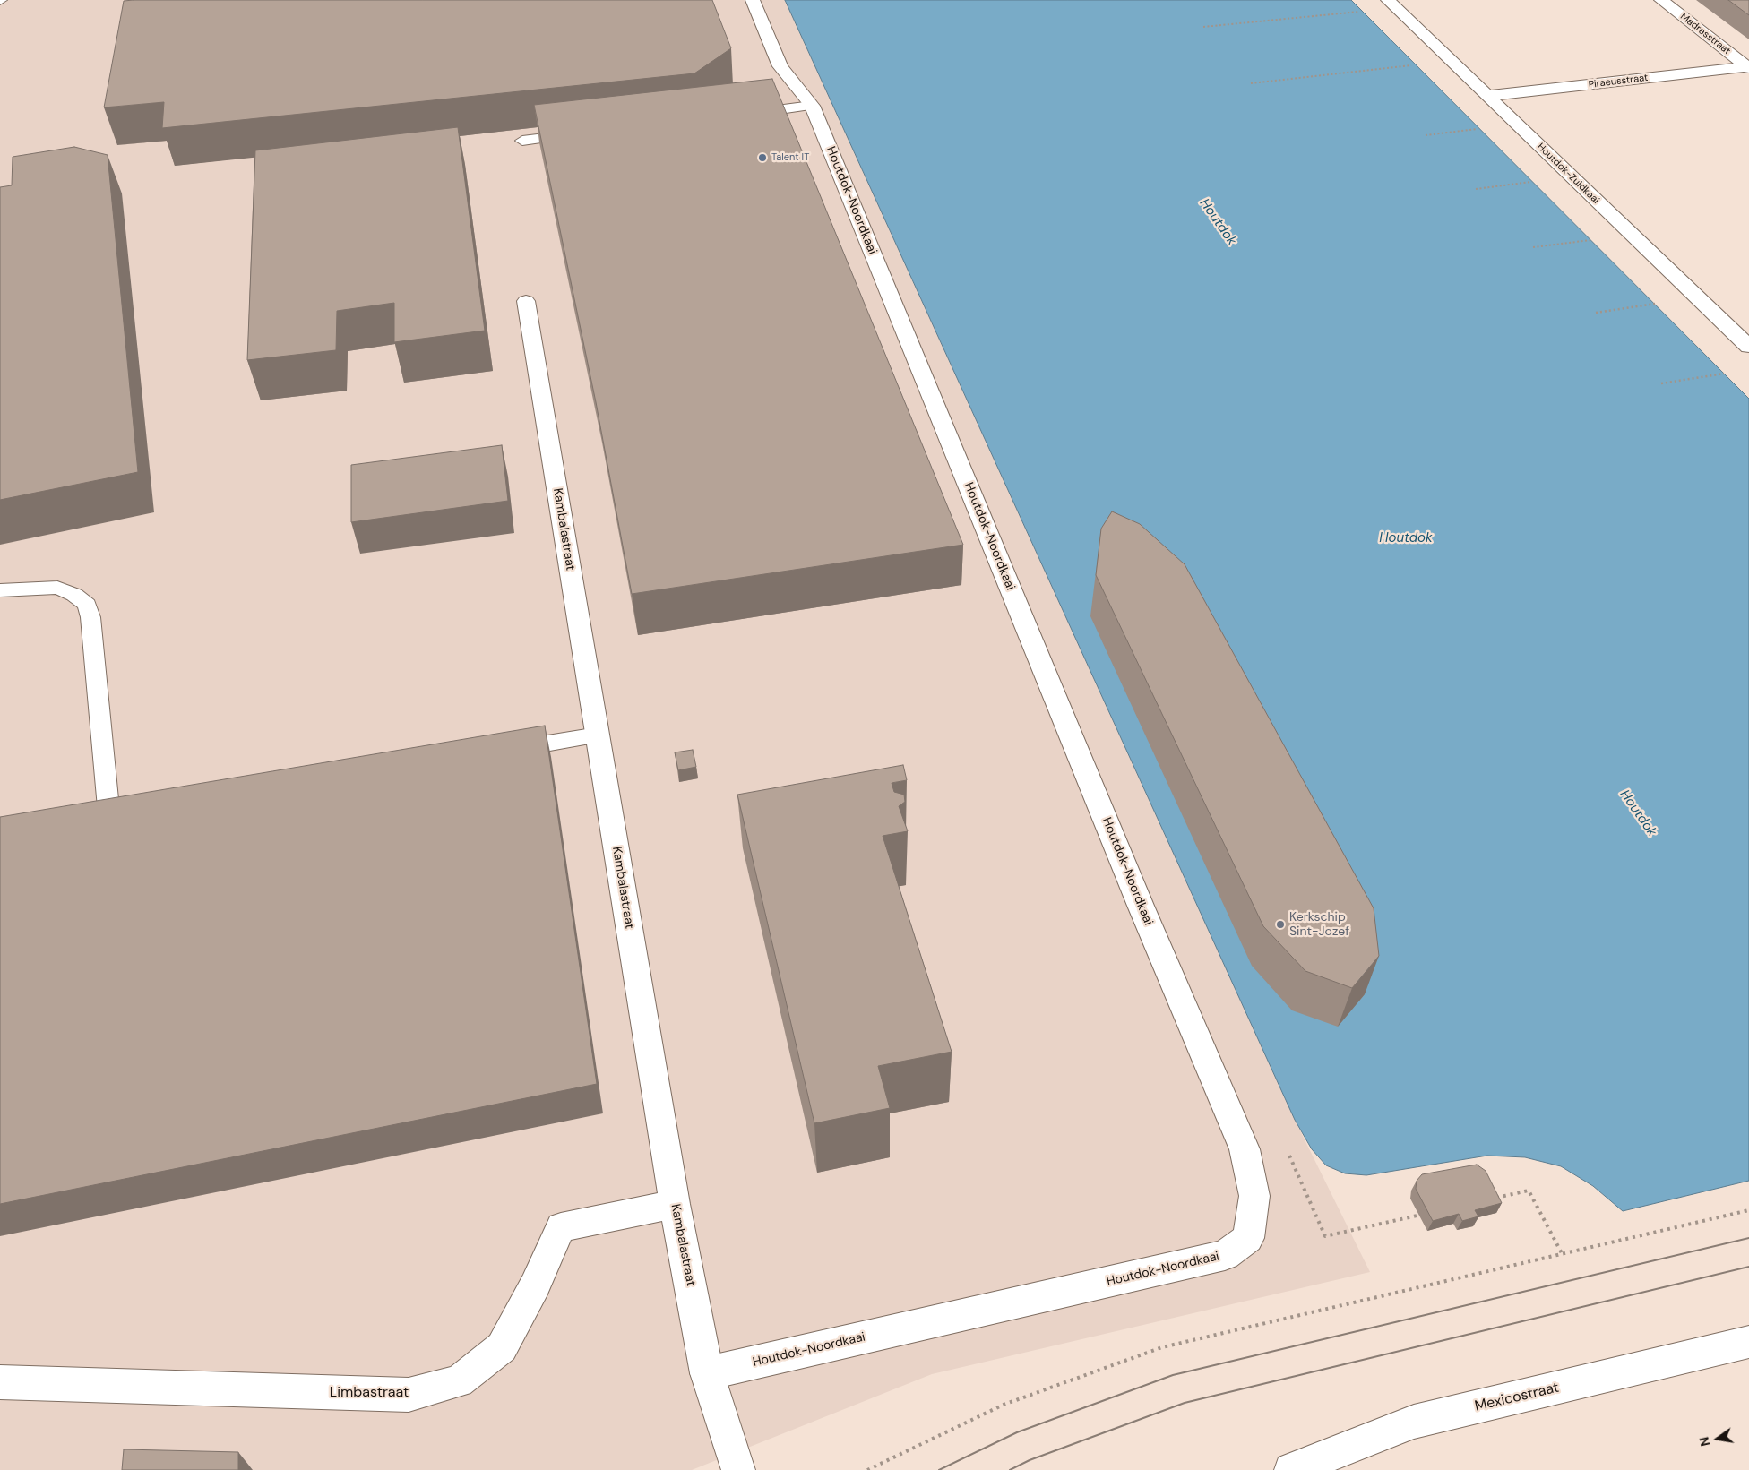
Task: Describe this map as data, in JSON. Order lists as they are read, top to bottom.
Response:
{
  "streets": {
    "street": [
      "Madrasstraat",
      "Piraeusstraat",
      "Houtdok-Zuidkaai",
      "Houtdok-Noordkaai",
      "Kambalastraat",
      "Limbastraat",
      "Mexicostraat"
    ]
  },
  "crossings": [
    ["Madrasstraat", "Piraeusstraat"],
    ["Piraeusstraat", "Houtdok-Zuidkaai"],
    ["Houtdok-Noordkaai", "Kambalastraat"],
    ["Kambalastraat", "Limbastraat"]
  ],
  "water": ["Houtdok"],
  "places": ["Talent IT", "Kerkschip Sint-Jozef"],
  "north": "left"
}
